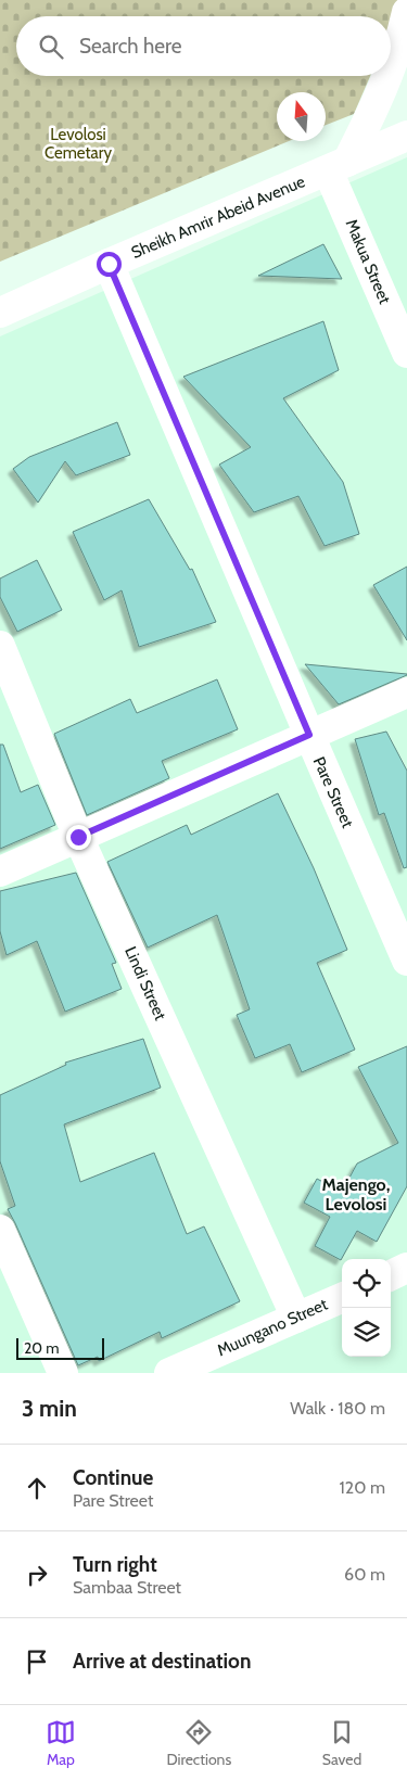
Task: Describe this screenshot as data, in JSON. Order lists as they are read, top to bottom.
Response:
{
  "streets": {
    "street": [
      "Sheikh Amrir Abeid Avenue",
      "Makua Street",
      "Pare Street",
      "Lindi Street",
      "Muungano Street"
    ]
  },
  "crossings": [
    ["Sheikh Amrir Abeid Avenue", "Makua Street"],
    ["Sheikh Amrir Abeid Avenue", "Pare Street"],
    ["Lindi Street", "Muungano Street"]
  ],
  "districts": ["Majengo, Levolosi"],
  "parks": ["Levolosi Cemetary"],
  "scale_bar": "20 m",
  "north": "top",
  "page": {
    "search": "Search here",
    "scale": "20 m",
    "heading": ["3 min", "Walk · 180 m"],
    "list": [
      ["Continue", "Pare Street", "120 m"],
      ["Turn right", "Sambaa Street", "60 m"],
      "Arrive at destination"
    ],
    "nav": ["Map", "Directions", "Saved"]
  }
}
